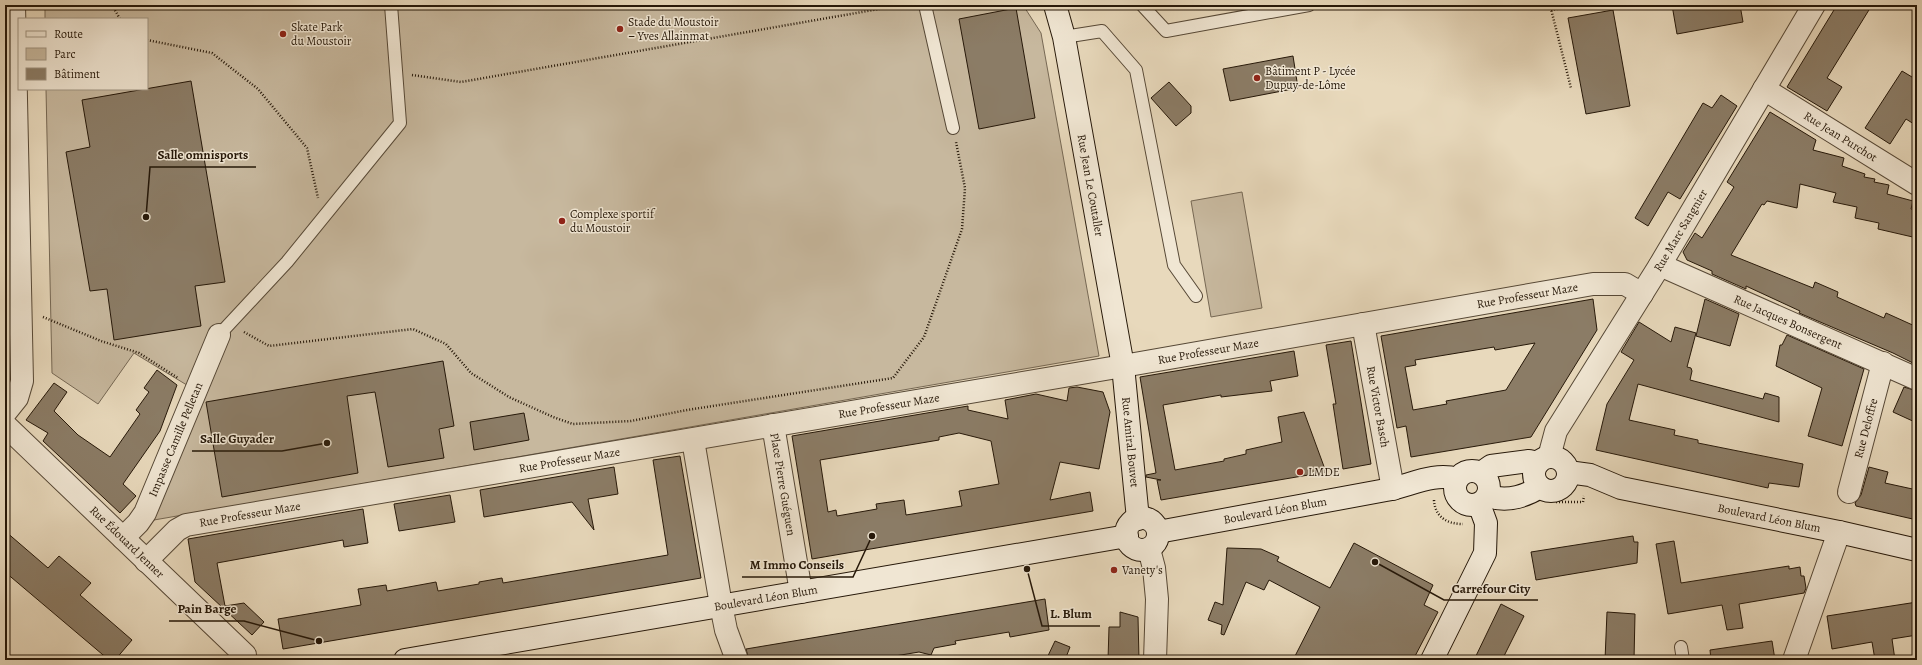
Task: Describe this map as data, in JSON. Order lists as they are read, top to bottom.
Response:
{
  "streets": {
    "street": [
      "Rue Jean Purchot",
      "Rue Jean Le Coutaller",
      "Rue Marc Sangnier",
      "Rue Professeur Maze",
      "Rue Jacques Bonsergent",
      "Rue Victor Basch",
      "Rue Deloffre",
      "Impasse Camille Pelletan",
      "Rue Amiral Bouvet",
      "Place Pierre Guéguen",
      "Boulevard Léon Blum",
      "Rue Édouard Jenner"
    ]
  },
  "crossings": [
    ["Rue Jean Purchot", "Rue Marc Sangnier"],
    ["Rue Jean Le Coutaller", "Rue Professeur Maze"],
    ["Rue Jean Le Coutaller", "Rue Amiral Bouvet"],
    ["Rue Marc Sangnier", "Rue Professeur Maze"],
    ["Rue Marc Sangnier", "Rue Jacques Bonsergent"],
    ["Rue Marc Sangnier", "Boulevard Léon Blum"],
    ["Rue Professeur Maze", "Rue Victor Basch"],
    ["Rue Professeur Maze", "Rue Amiral Bouvet"],
    ["Rue Professeur Maze", "Place Pierre Guéguen"],
    ["Rue Professeur Maze", "Rue Édouard Jenner"],
    ["Rue Jacques Bonsergent", "Rue Deloffre"],
    ["Rue Victor Basch", "Boulevard Léon Blum"],
    ["Impasse Camille Pelletan", "Rue Édouard Jenner"],
    ["Rue Amiral Bouvet", "Boulevard Léon Blum"],
    ["Place Pierre Guéguen", "Boulevard Léon Blum"]
  ],
  "places": [
    "Stade du Moustoir – Yves Allainmat",
    "Skate Park du Moustoir",
    "Bâtiment P - Lycée Dupuy-de-Lôme",
    "Salle omnisports",
    "Complexe sportif du Moustoir",
    "Salle Guyader",
    "LMDE",
    "M Immo Conseils",
    "Carrefour City",
    "L. Blum",
    "Vanety's",
    "Pain Barge"
  ],
  "legend": ["Route", "Parc", "Bâtiment"]
}
